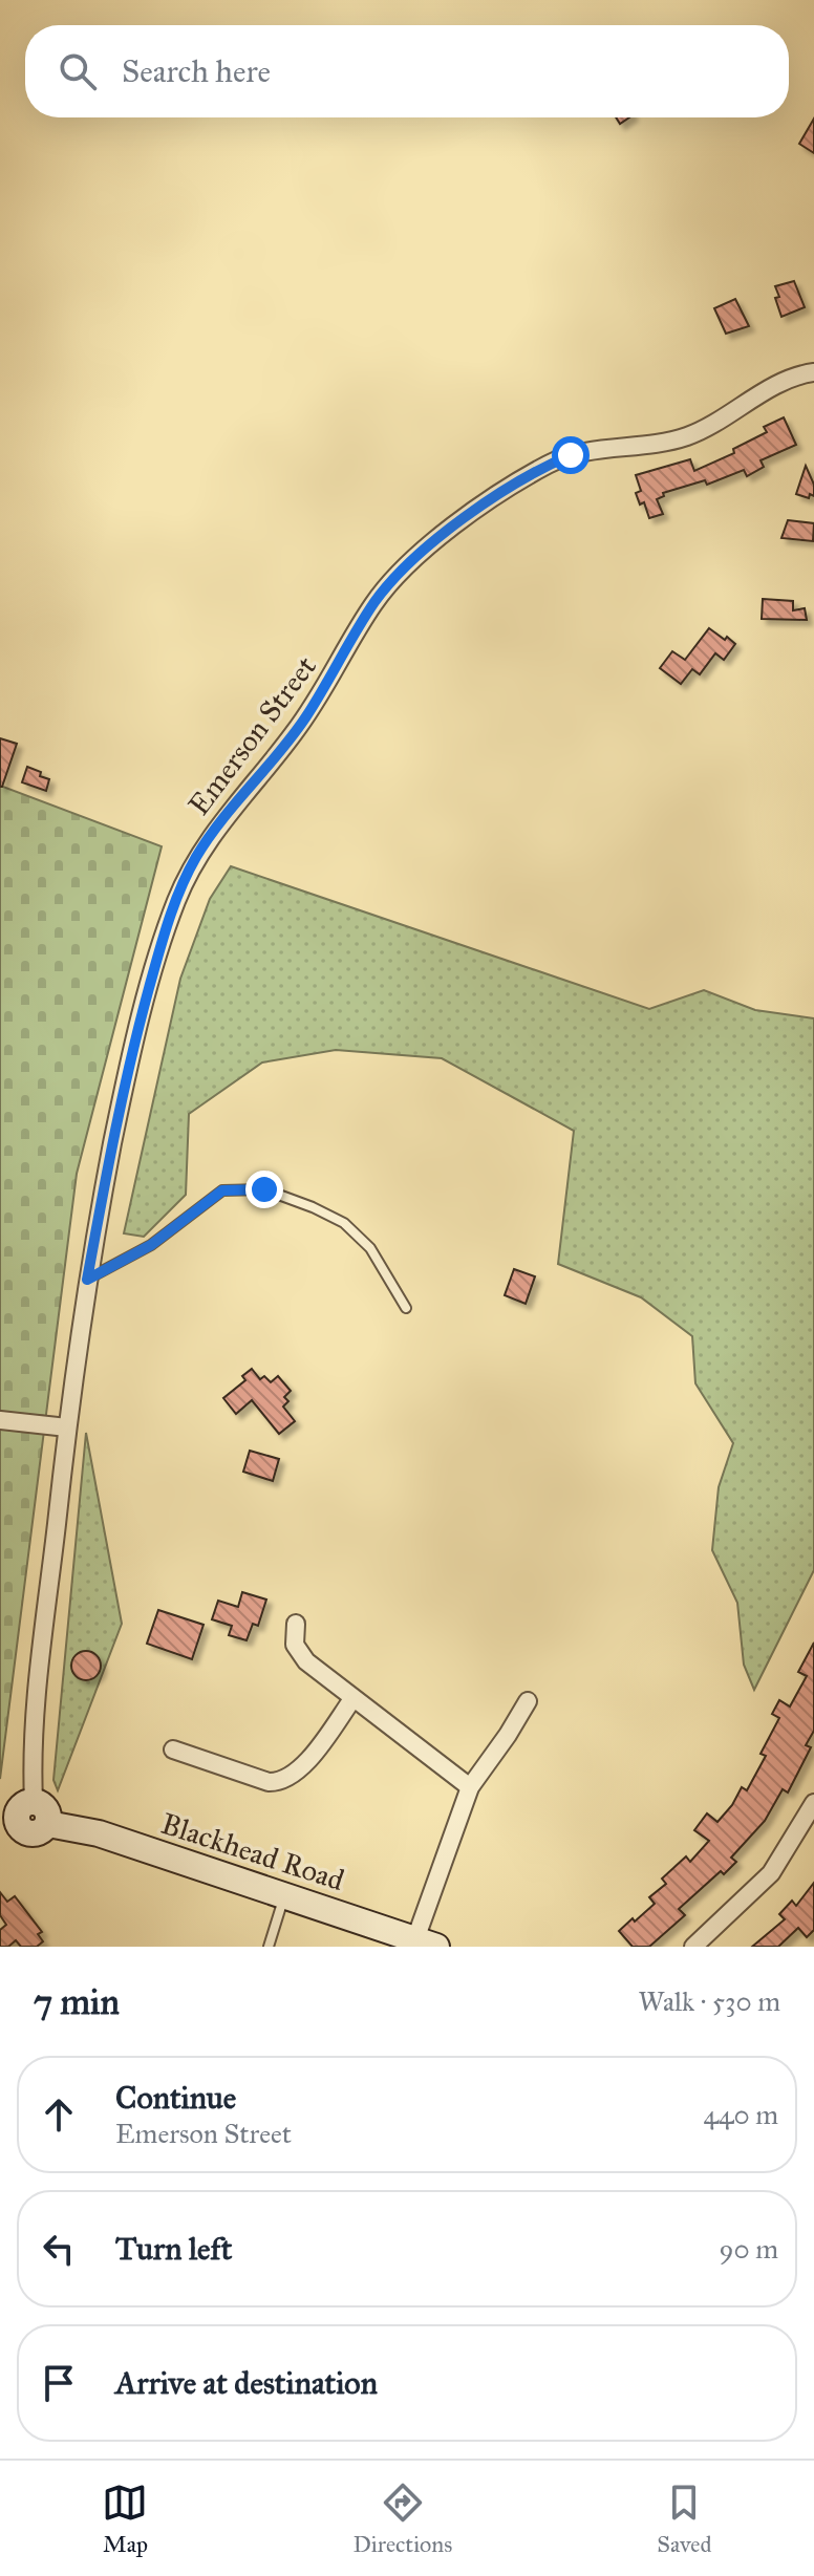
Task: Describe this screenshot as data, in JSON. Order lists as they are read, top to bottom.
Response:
{
  "streets": {
    "main road": ["Blackhead Road"],
    "street": ["Emerson Street"]
  },
  "page": {
    "search": "Search here",
    "heading": ["7 min", "Walk · 530 m"],
    "list": [
      ["Continue", "Emerson Street", "440 m"],
      ["Turn left", "90 m"],
      "Arrive at destination"
    ],
    "nav": ["Map", "Directions", "Saved"]
  }
}
